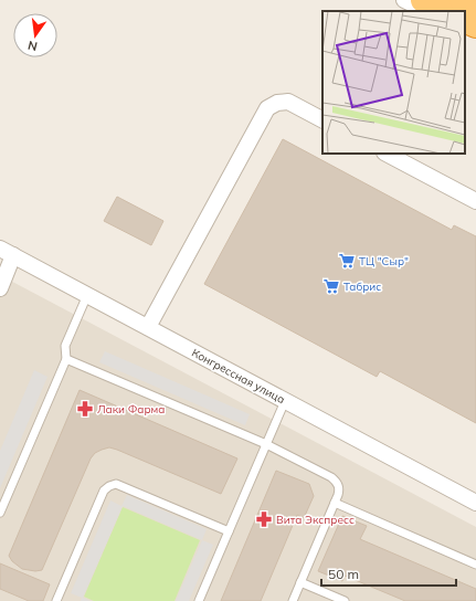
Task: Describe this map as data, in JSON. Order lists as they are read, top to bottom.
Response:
{
  "streets": {
    "street": ["Конгрессная улица"]
  },
  "places": {
    "supermarket": ["ТЦ \"Сыр\"", "Табрис"],
    "pharmacy": ["Лаки Фарма", "Вита Экспресс"]
  },
  "scale_bar": "50 m",
  "north": "bottom"
}
